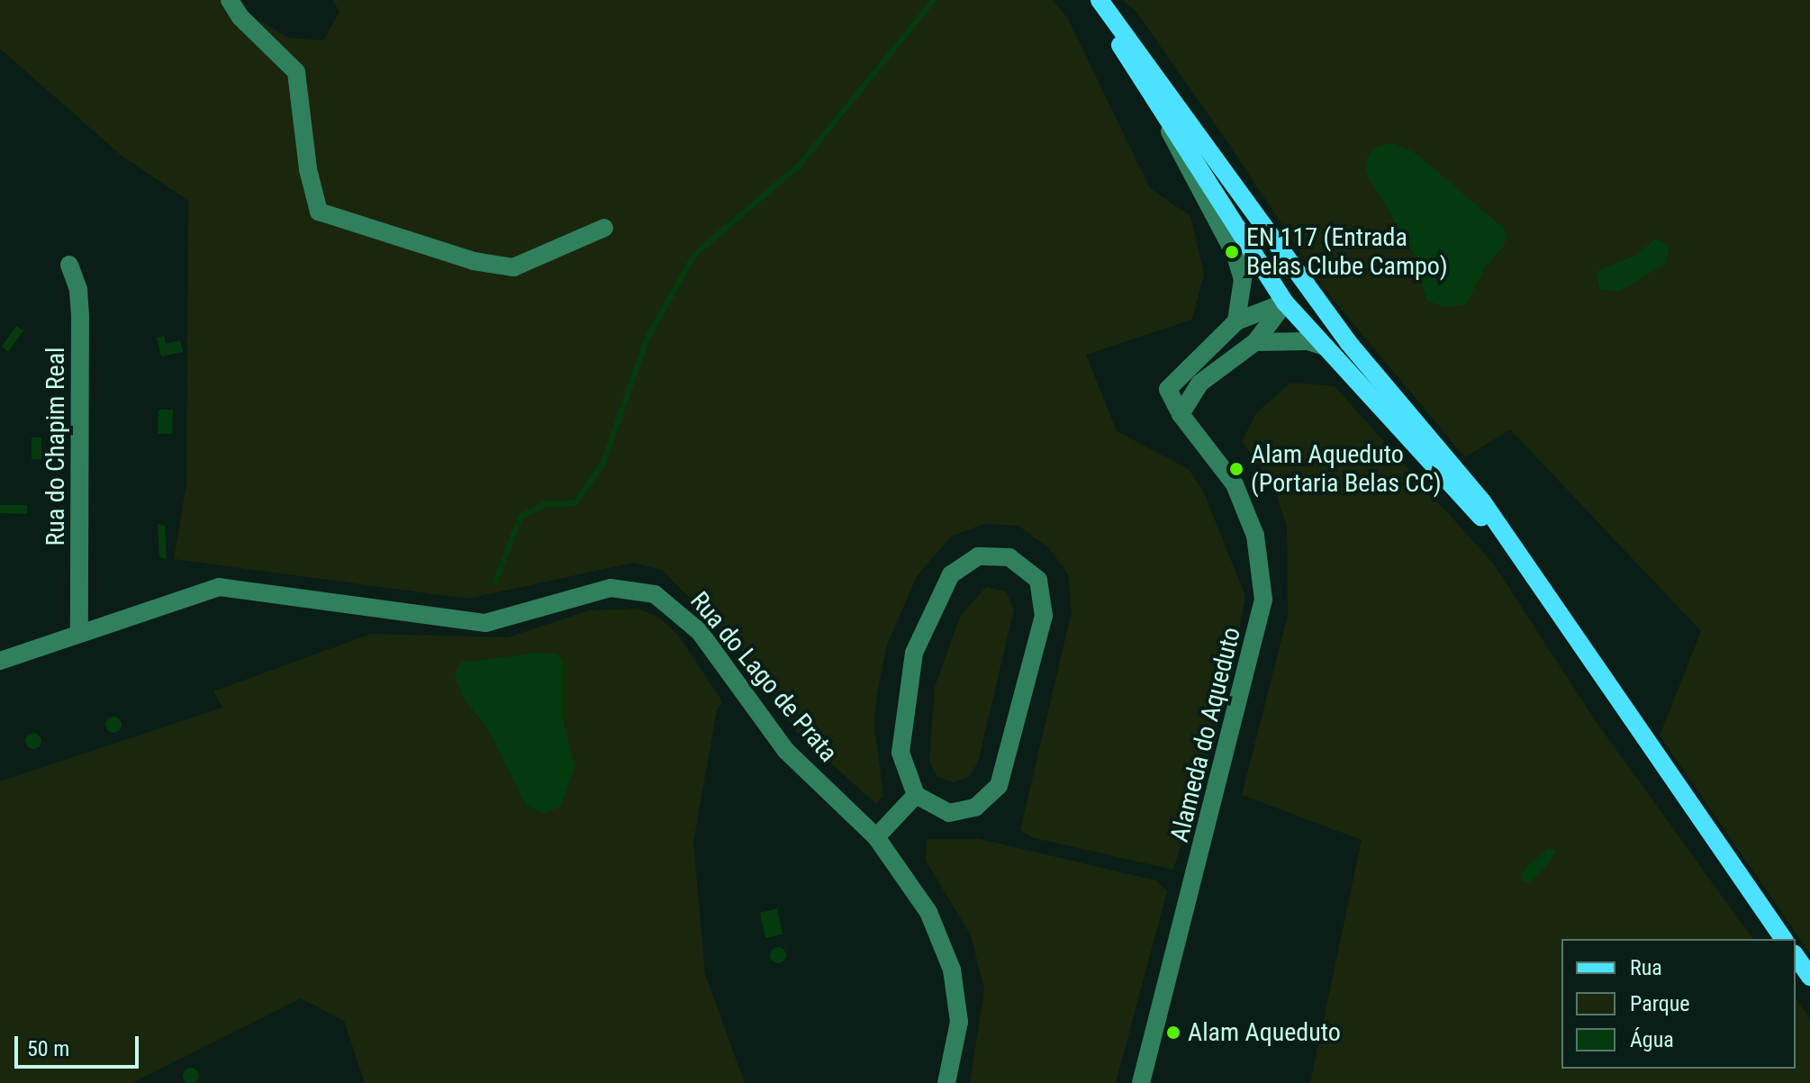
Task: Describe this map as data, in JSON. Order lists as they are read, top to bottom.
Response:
{
  "streets": {
    "street": ["Rua do Chapim Real", "Rua do Lago de Prata", "Alameda do Aqueduto"]
  },
  "crossings": [
    ["Rua do Chapim Real", "Rua do Lago de Prata"]
  ],
  "places": ["EN 117 (Entrada Belas Clube Campo)", "Alam Aqueduto (Portaria Belas CC)", "Alam Aqueduto"],
  "legend": ["Rua", "Parque", "Água"],
  "scale_bar": "50 m"
}
